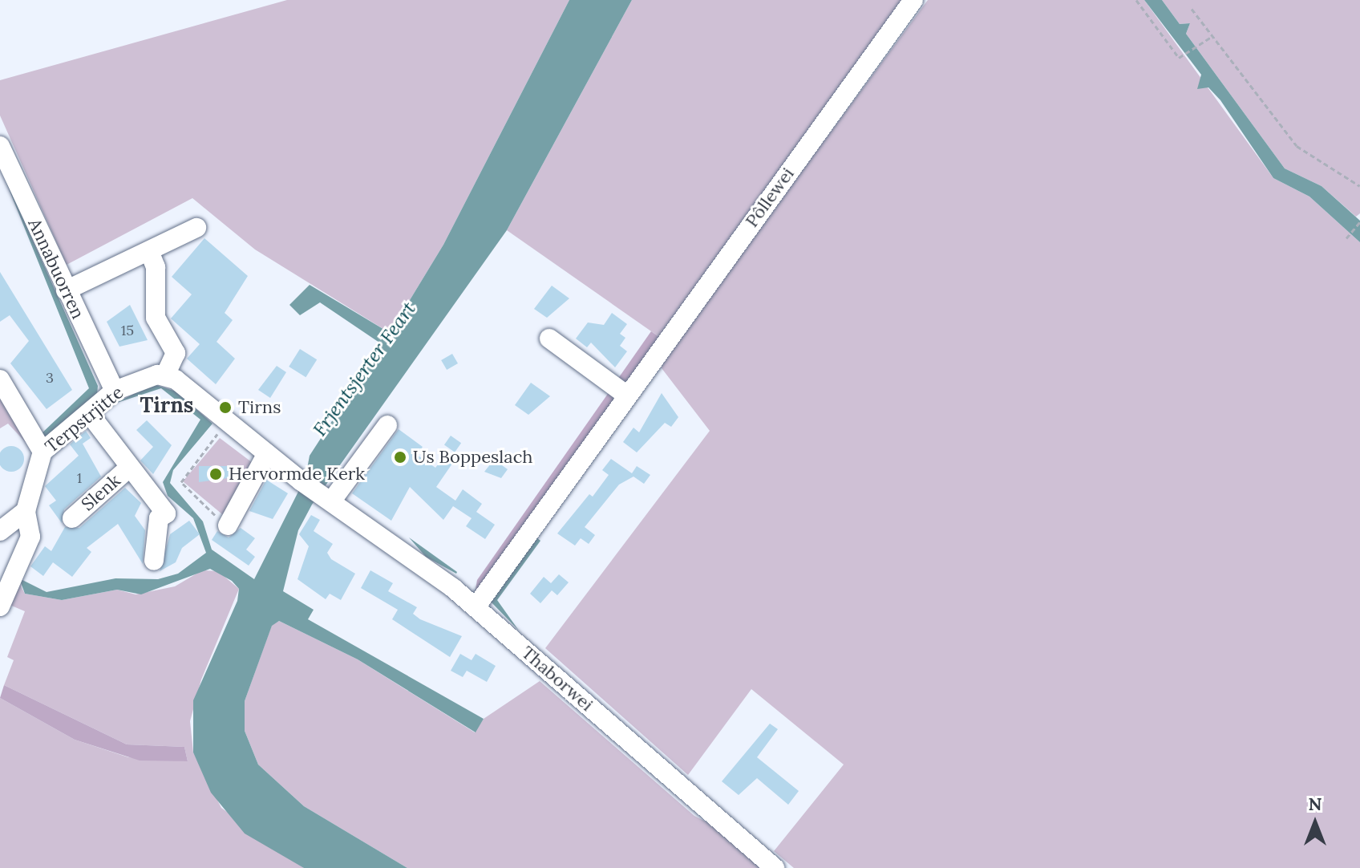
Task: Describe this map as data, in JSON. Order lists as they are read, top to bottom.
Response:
{
  "streets": {
    "street": [
      "Pôllewei",
      "Annabuorren",
      "Terpstrjitte",
      "Slenk",
      "Thaborwei"
    ]
  },
  "crossings": [
    ["Pôllewei", "Thaborwei"],
    ["Annabuorren", "Terpstrjitte"],
    ["Terpstrjitte", "Slenk"]
  ],
  "districts": ["Tirns"],
  "water": ["Frjentsjerter Feart"],
  "places": ["Tirns", "Us Boppeslach", "Hervormde Kerk"],
  "house_numbers": ["15", "3", "1"],
  "north": "top"
}
